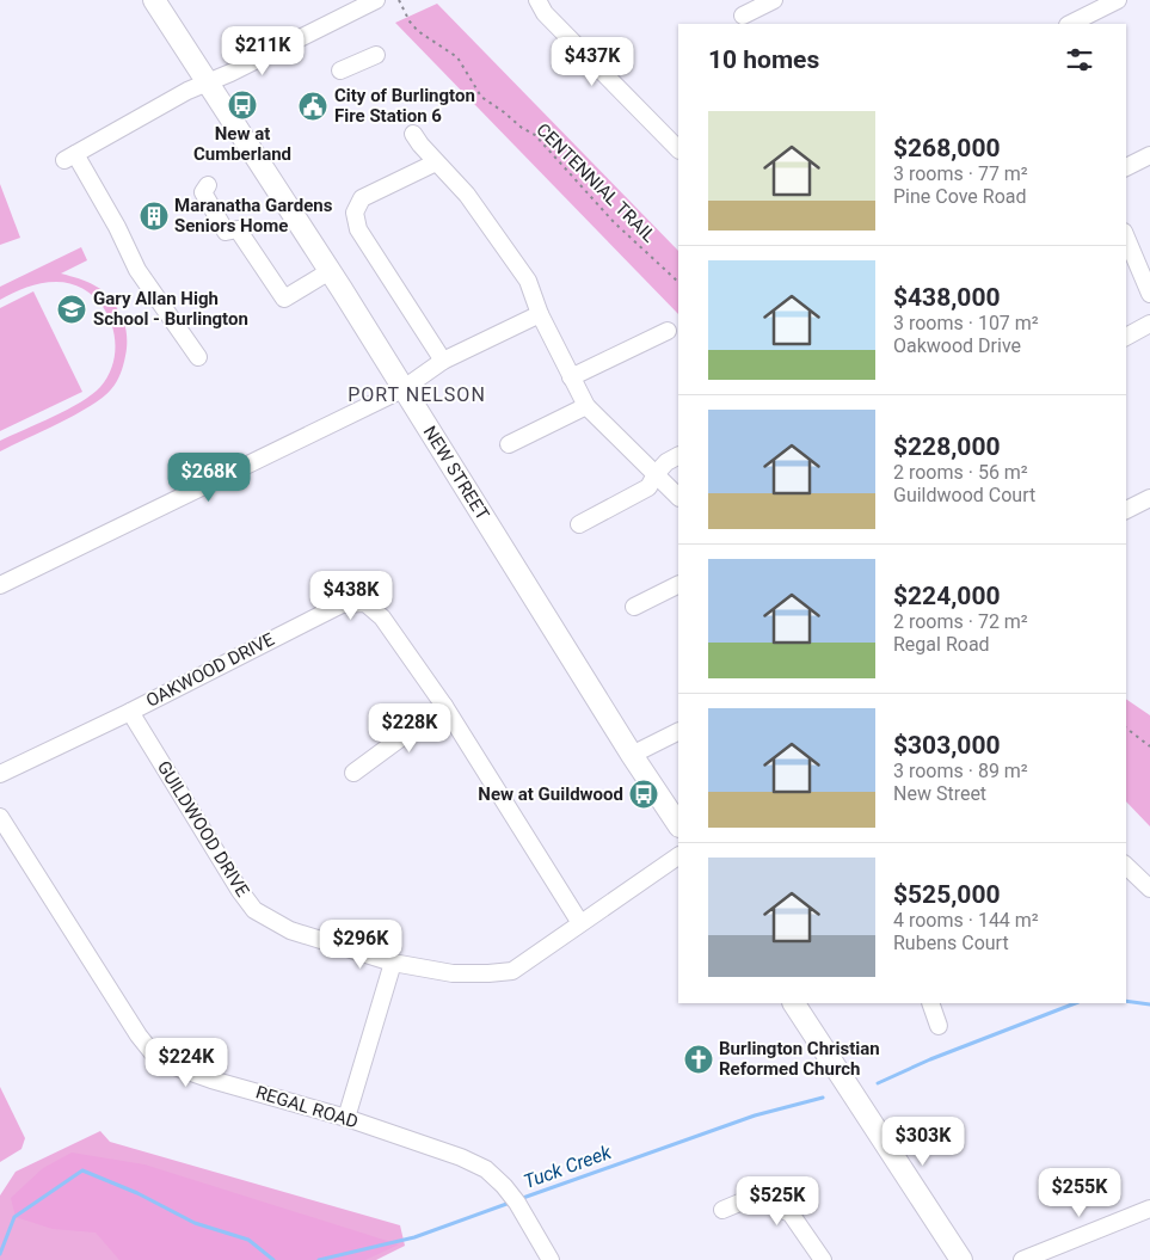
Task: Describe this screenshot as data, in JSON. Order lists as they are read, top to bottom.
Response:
{
  "streets": {
    "main road": ["NEW STREET"],
    "street": ["OAKWOOD DRIVE", "GUILDWOOD DRIVE", "REGAL ROAD"],
    "path": ["CENTENNIAL TRAIL"]
  },
  "crossings": [
    ["OAKWOOD DRIVE", "GUILDWOOD DRIVE"]
  ],
  "districts": ["PORT NELSON"],
  "water": ["Tuck Creek"],
  "places": {
    "bus stop": ["New at Cumberland", "New at Guildwood"],
    "public building": ["City of Burlington Fire Station 6"],
    "building": ["Maranatha Gardens Seniors Home"],
    "school or university": ["Gary Allan High School - Burlington"],
    "church": ["Burlington Christian Reformed Church"]
  },
  "page": {
    "heading": "10 homes",
    "price": [
      "$211K",
      "$437K",
      "$268K",
      "$438K",
      "$228K",
      "$296K",
      "$224K",
      "$303K",
      "$255K",
      "$525K"
    ],
    "list": [
      {
        "name": "$268,000",
        "note": "3 rooms · 77 m² · Pine Cove Road"
      },
      {
        "name": "$438,000",
        "note": "3 rooms · 107 m² · Oakwood Drive"
      },
      {
        "name": "$228,000",
        "note": "2 rooms · 56 m² · Guildwood Court"
      },
      {
        "name": "$224,000",
        "note": "2 rooms · 72 m² · Regal Road"
      },
      {
        "name": "$303,000",
        "note": "3 rooms · 89 m² · New Street"
      },
      {
        "name": "$525,000",
        "note": "4 rooms · 144 m² · Rubens Court"
      }
    ]
  }
}
